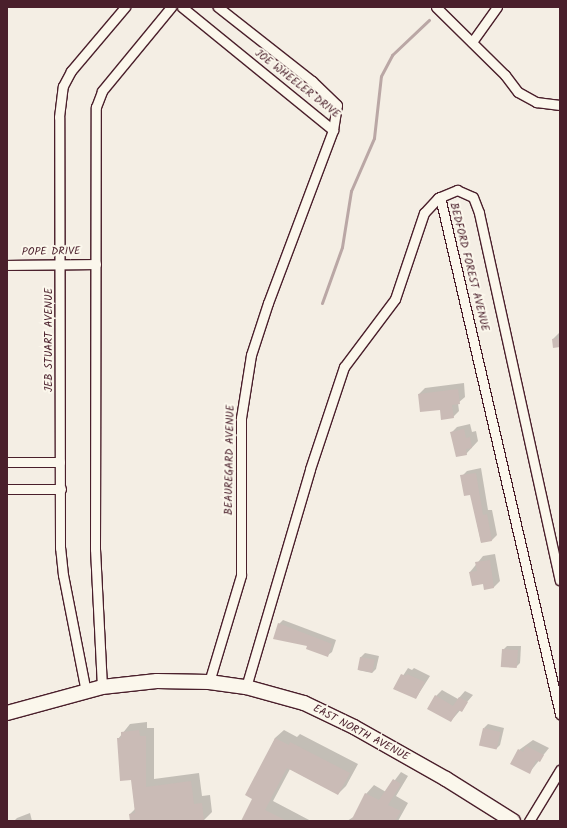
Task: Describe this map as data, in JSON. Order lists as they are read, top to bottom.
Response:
{
  "streets": {
    "main road": ["EAST NORTH AVENUE"],
    "street": [
      "JOE WHEELER DRIVE",
      "POPE DRIVE",
      "BEDFORD FOREST AVENUE",
      "JEB STUART AVENUE",
      "BEAUREGARD AVENUE"
    ]
  },
  "crossings": [
    ["JOE WHEELER DRIVE", "BEAUREGARD AVENUE"],
    ["POPE DRIVE", "JEB STUART AVENUE"],
    ["JEB STUART AVENUE", "EAST NORTH AVENUE"],
    ["BEAUREGARD AVENUE", "EAST NORTH AVENUE"]
  ]
}
